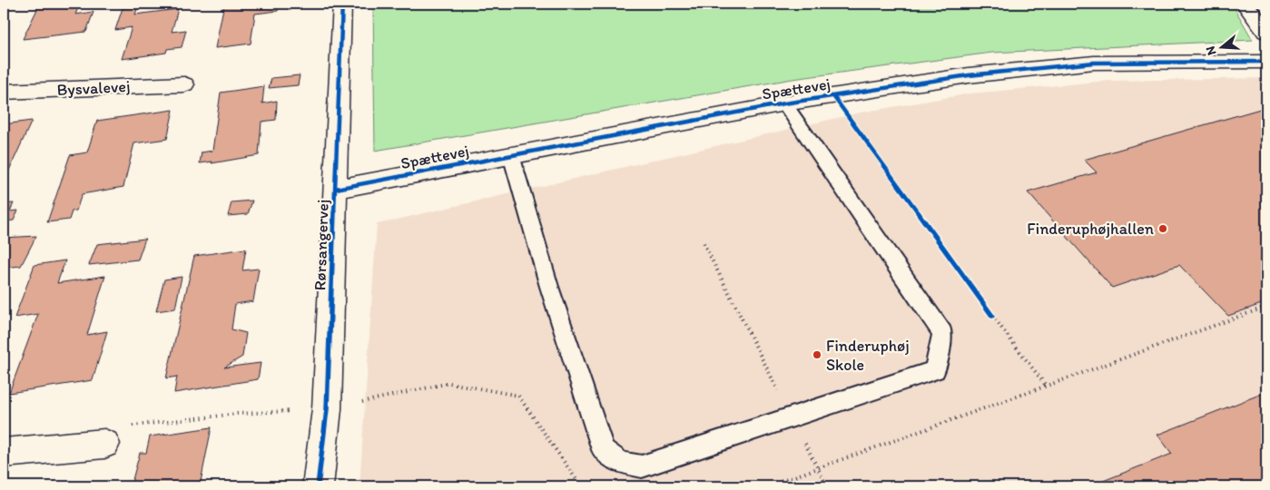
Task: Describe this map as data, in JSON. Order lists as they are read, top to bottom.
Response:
{
  "streets": {
    "street": ["Bysvalevej", "Spættevej", "Rørsangervej"]
  },
  "crossings": [
    ["Spættevej", "Rørsangervej"]
  ],
  "places": ["Finderuphøjhallen", "Finderuphøj Skole"],
  "north": "left"
}
